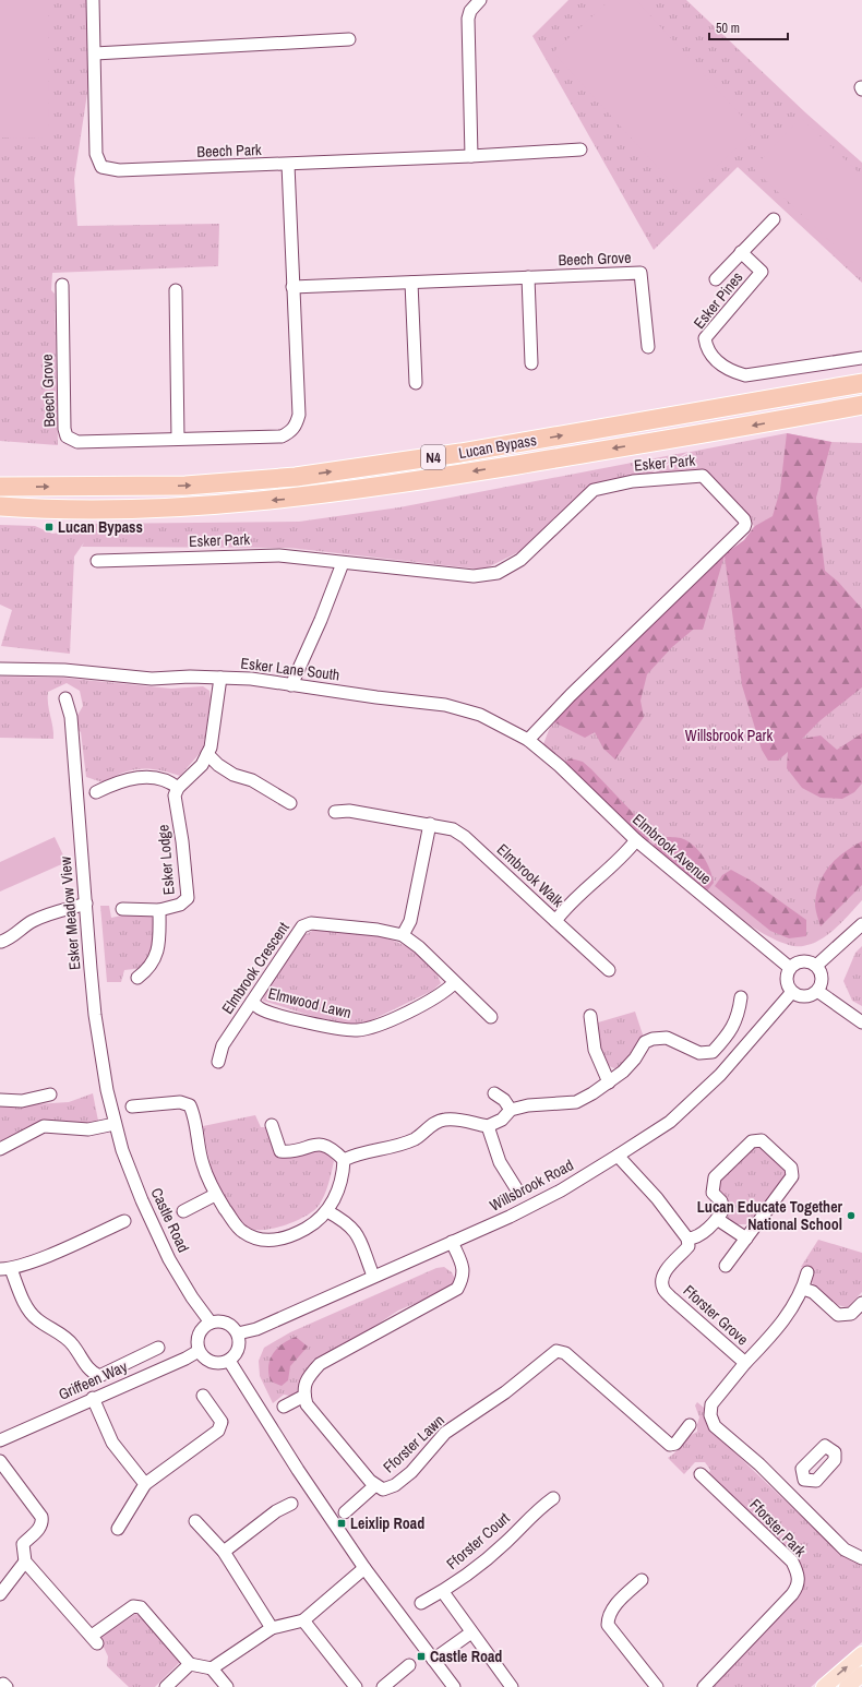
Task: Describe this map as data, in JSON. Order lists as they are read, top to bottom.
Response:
{
  "streets": {
    "highway": ["Lucan Bypass", "N4"],
    "street": [
      "Beech Park",
      "Beech Grove",
      "Esker Pines",
      "Esker Park",
      "Esker Lane South",
      "Elmbrook Avenue",
      "Esker Lodge",
      "Elmbrook Walk",
      "Esker Meadow View",
      "Elmbrook Crescent",
      "Elmwood Lawn",
      "Willsbrook Road",
      "Castle Road",
      "Fforster Grove",
      "Griffeen Way",
      "Fforster Lawn",
      "Fforster Park",
      "Fforster Court"
    ]
  },
  "crossings": [
    ["Beech Park", "Beech Grove"],
    ["Esker Park", "Esker Lane South"],
    ["Esker Lane South", "Elmbrook Avenue"],
    ["Elmbrook Avenue", "Elmbrook Walk"],
    ["Elmbrook Avenue", "Willsbrook Road"],
    ["Esker Meadow View", "Castle Road"],
    ["Elmbrook Crescent", "Elmwood Lawn"],
    ["Willsbrook Road", "Castle Road"],
    ["Willsbrook Road", "Griffeen Way"],
    ["Castle Road", "Griffeen Way"]
  ],
  "parks": ["Willsbrook Park"],
  "places": {
    "transit": ["Lucan Bypass", "Leixlip Road", "Castle Road"],
    "other": ["Lucan Educate Together National School"]
  },
  "scale_bar": "50 m"
}
